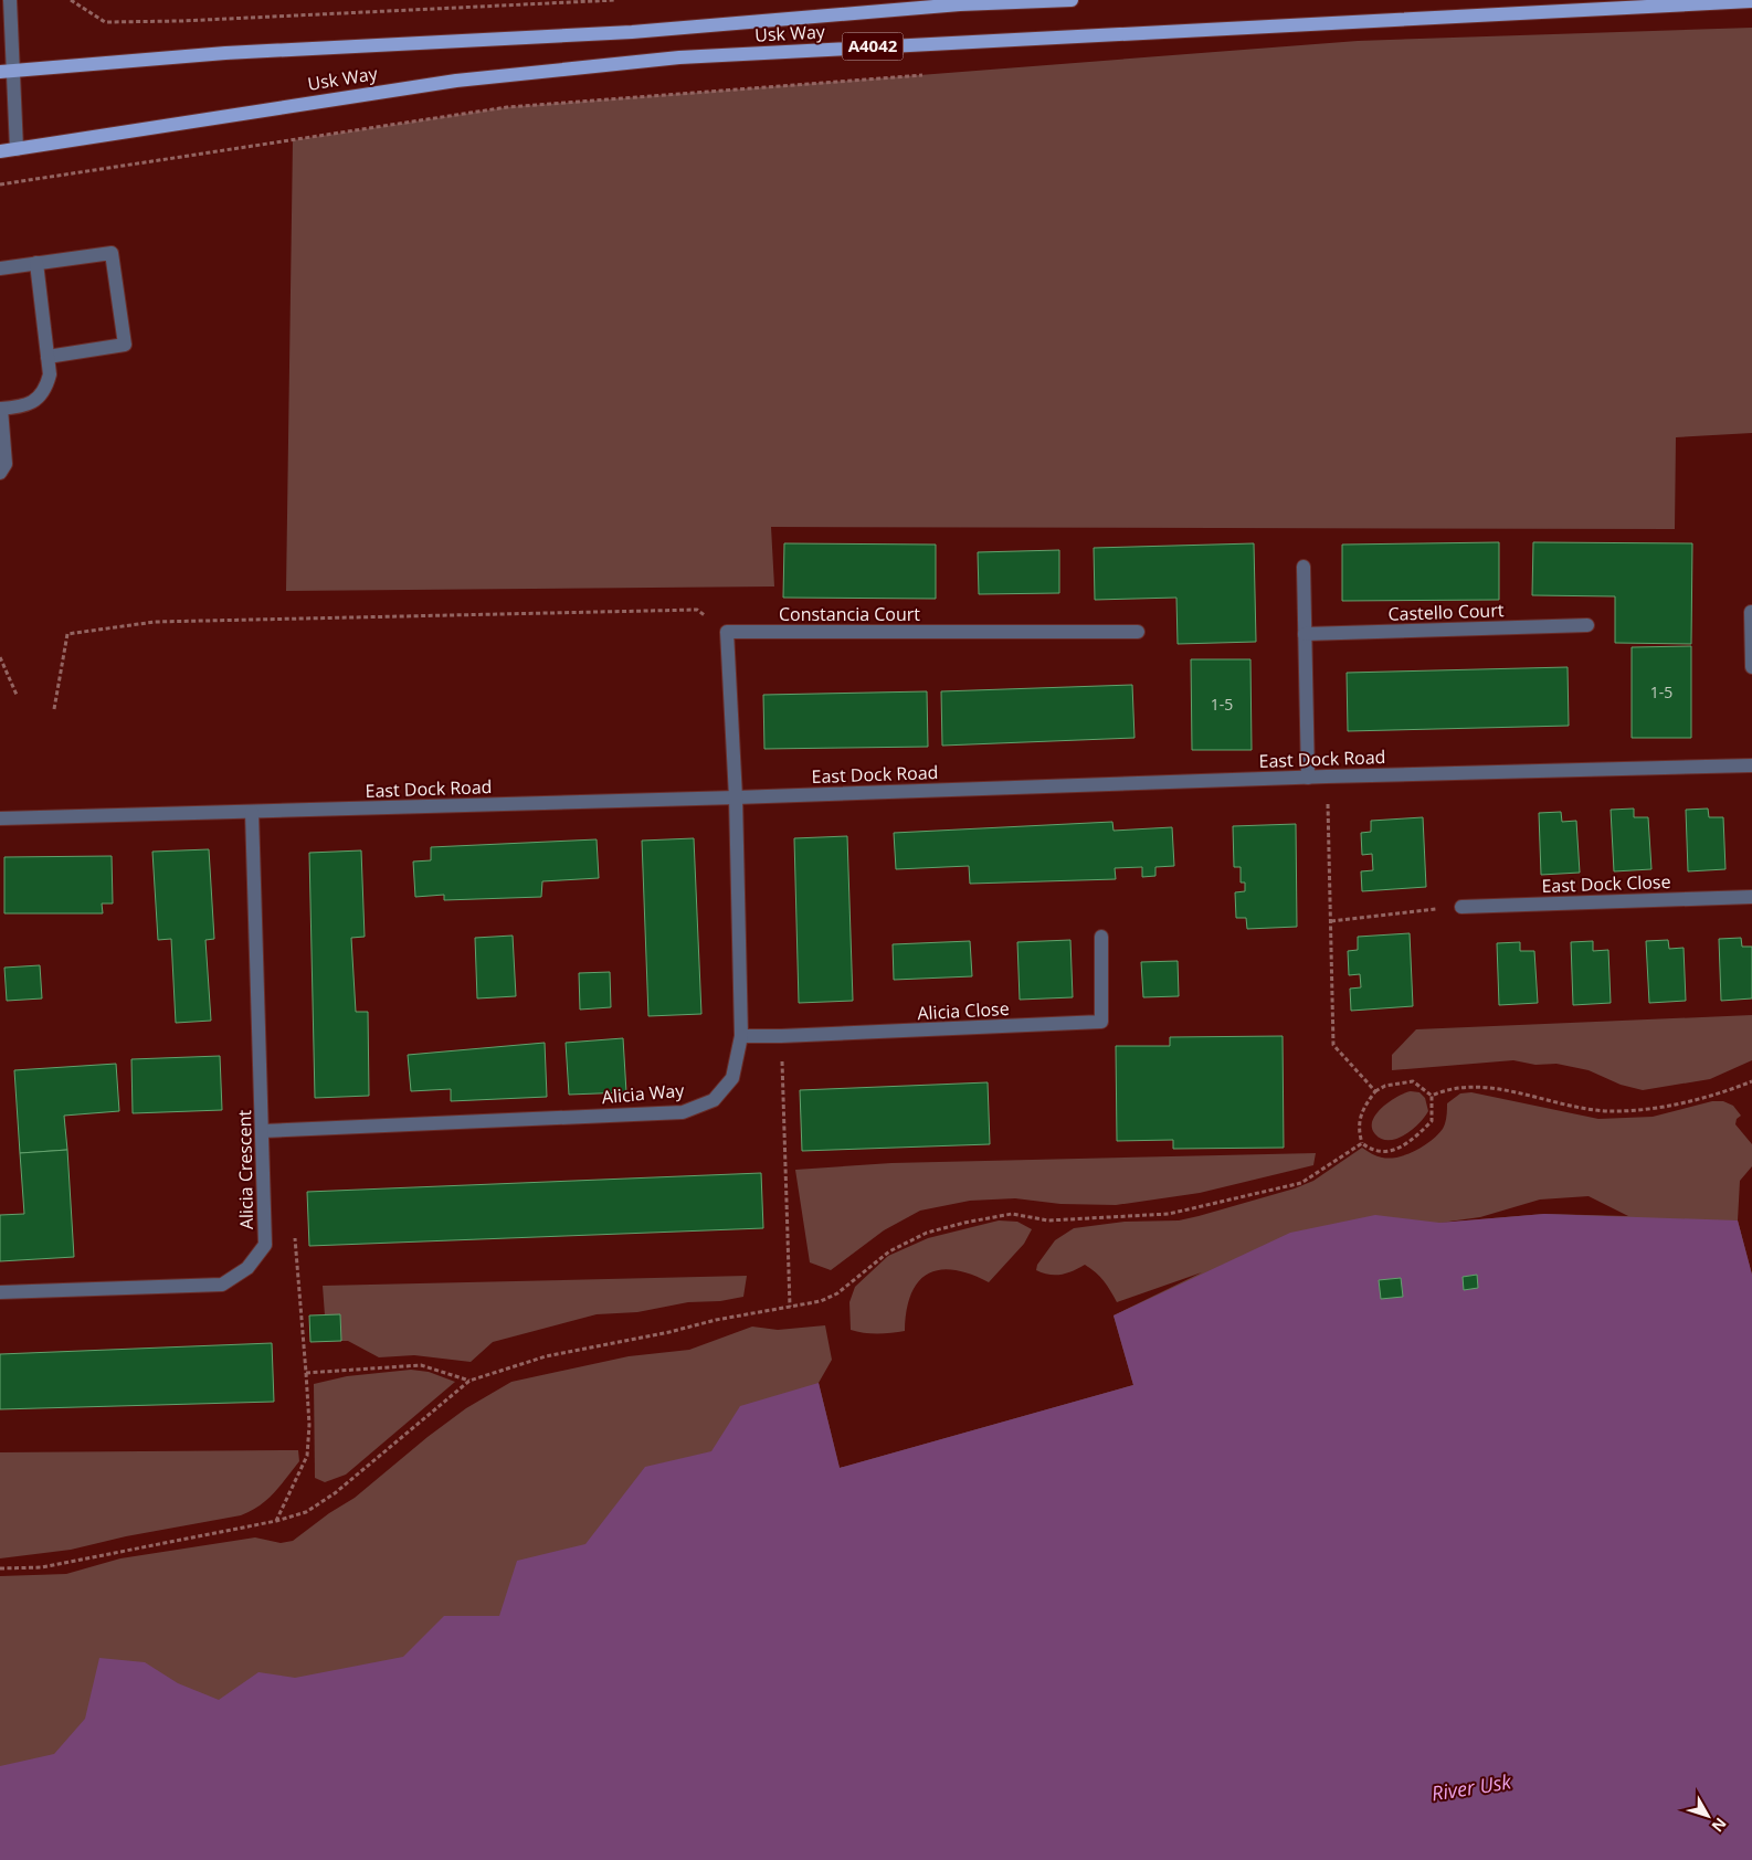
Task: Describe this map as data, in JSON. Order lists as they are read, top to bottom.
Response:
{
  "streets": {
    "main road": ["Usk Way", "A4042"],
    "street": [
      "Castello Court",
      "Constancia Court",
      "East Dock Road",
      "East Dock Close",
      "Alicia Close",
      "Alicia Way",
      "Alicia Crescent"
    ]
  },
  "crossings": [
    ["East Dock Road", "Alicia Way"],
    ["East Dock Road", "Alicia Crescent"],
    ["Alicia Close", "Alicia Way"],
    ["Alicia Way", "Alicia Crescent"]
  ],
  "water": ["River Usk"],
  "house_numbers": ["1-5", "1-5"],
  "north": "bottom right"
}
